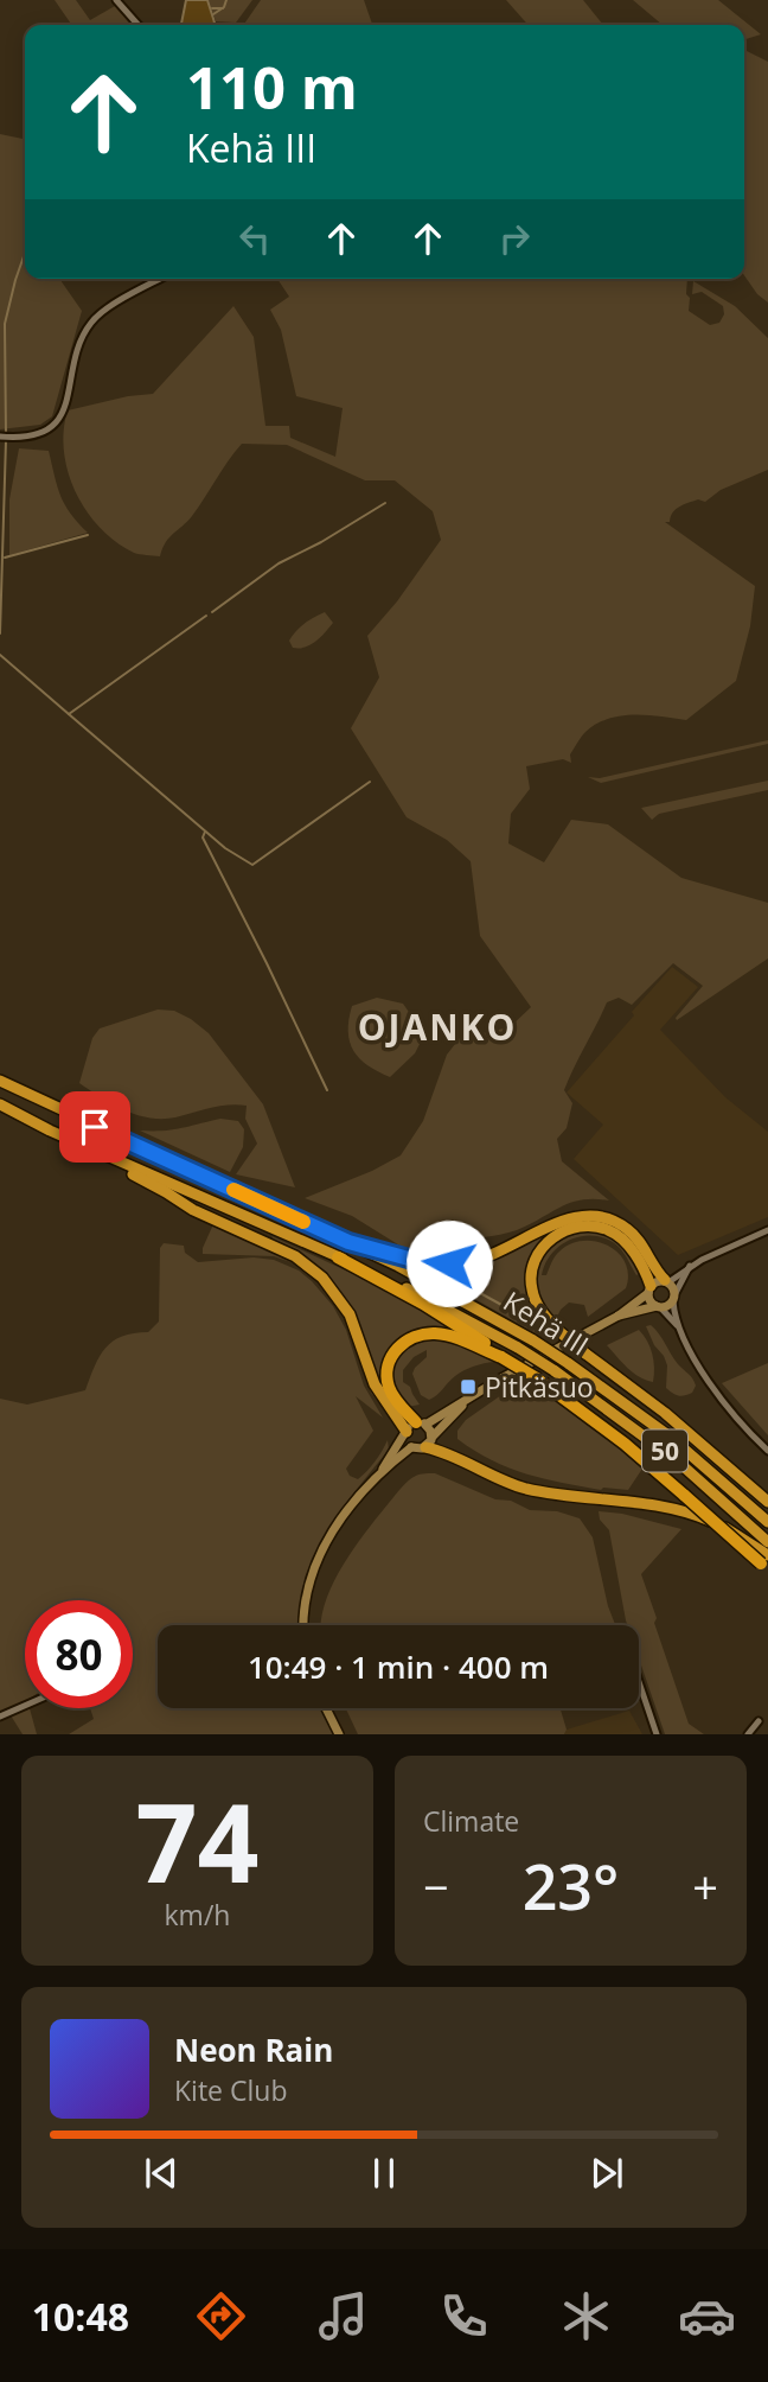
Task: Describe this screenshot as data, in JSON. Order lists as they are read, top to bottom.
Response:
{
  "streets": {
    "highway": ["Kehä III", "50"]
  },
  "districts": ["OJANKO"],
  "places": {
    "transit": ["Pitkäsuo"]
  },
  "page": {
    "turn": ["110 m", "Kehä III"],
    "limit": "80",
    "trip": "10:49 · 1 min · 400 m",
    "tile": [
      ["74", "km/h"],
      "Climate"
    ],
    "heat": ["−", "23°", "+"],
    "song": ["Neon Rain", "Kite Club"],
    "tabs": "10:48"
  }
}
